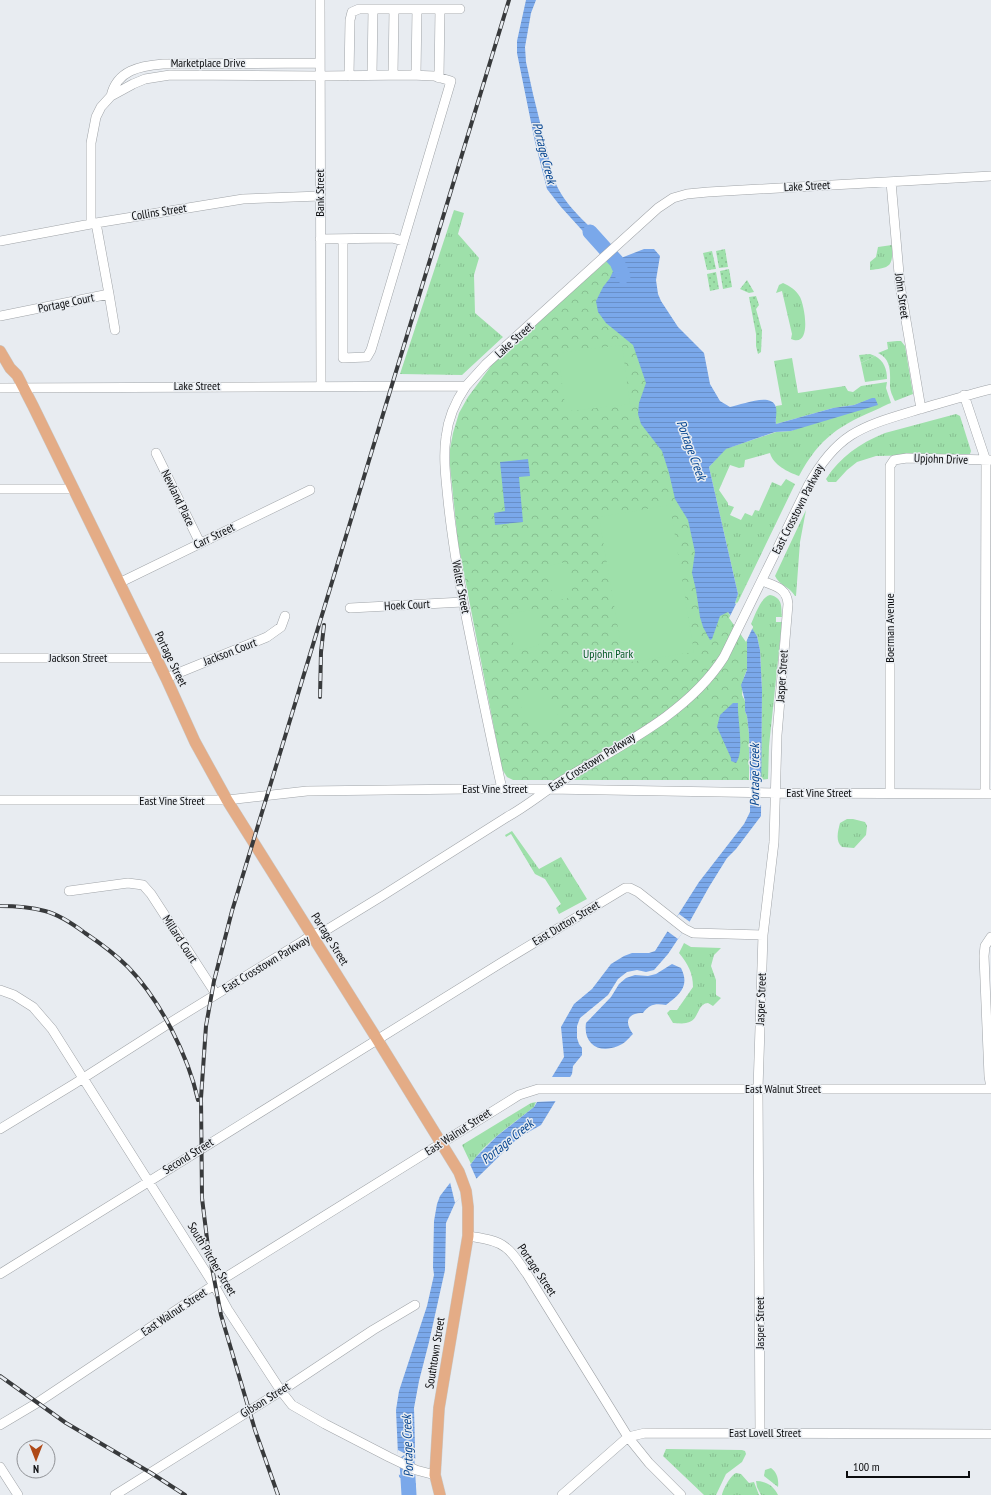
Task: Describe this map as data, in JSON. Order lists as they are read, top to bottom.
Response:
{
  "streets": {
    "main road": ["Portage Street", "Southtown Street"],
    "street": [
      "Marketplace Drive",
      "Lake Street",
      "Bank Street",
      "Collins Street",
      "John Street",
      "Portage Court",
      "Upjohn Drive",
      "Newland Place",
      "East Crosstown Parkway",
      "Carr Street",
      "Walter Street",
      "Hoek Court",
      "Boerman Avenue",
      "Jackson Court",
      "Jackson Street",
      "Jasper Street",
      "East Vine Street",
      "East Dutton Street",
      "Millard Court",
      "East Walnut Street",
      "Second Street",
      "South Pitcher Street",
      "Gibson Street",
      "East Lovell Street"
    ]
  },
  "crossings": [
    ["Marketplace Drive", "Bank Street"],
    ["Marketplace Drive", "Collins Street"],
    ["Marketplace Drive", "Portage Court"],
    ["Lake Street", "Bank Street"],
    ["Lake Street", "John Street"],
    ["Lake Street", "Walter Street"],
    ["Lake Street", "Portage Street"],
    ["Bank Street", "Collins Street"],
    ["Collins Street", "Portage Court"],
    ["John Street", "East Crosstown Parkway"],
    ["Upjohn Drive", "Boerman Avenue"],
    ["Newland Place", "Carr Street"],
    ["East Crosstown Parkway", "Portage Street"],
    ["East Crosstown Parkway", "Jasper Street"],
    ["East Crosstown Parkway", "East Vine Street"],
    ["East Crosstown Parkway", "Millard Court"],
    ["East Crosstown Parkway", "South Pitcher Street"],
    ["Carr Street", "Portage Street"],
    ["Walter Street", "Hoek Court"],
    ["Walter Street", "East Vine Street"],
    ["Boerman Avenue", "East Vine Street"],
    ["Jackson Court", "Portage Street"],
    ["Jackson Street", "Portage Street"],
    ["Portage Street", "East Vine Street"],
    ["Portage Street", "East Dutton Street"],
    ["Portage Street", "East Walnut Street"],
    ["Portage Street", "Second Street"],
    ["Portage Street", "Southtown Street"],
    ["Portage Street", "East Lovell Street"],
    ["Jasper Street", "East Vine Street"],
    ["Jasper Street", "East Dutton Street"],
    ["Jasper Street", "East Walnut Street"],
    ["Jasper Street", "East Lovell Street"],
    ["East Dutton Street", "Second Street"],
    ["East Walnut Street", "South Pitcher Street"],
    ["Second Street", "South Pitcher Street"],
    ["South Pitcher Street", "Southtown Street"],
    ["South Pitcher Street", "Gibson Street"]
  ],
  "water": ["Portage Creek"],
  "parks": ["Upjohn Park"],
  "scale_bar": "100 m",
  "north": "bottom"
}
